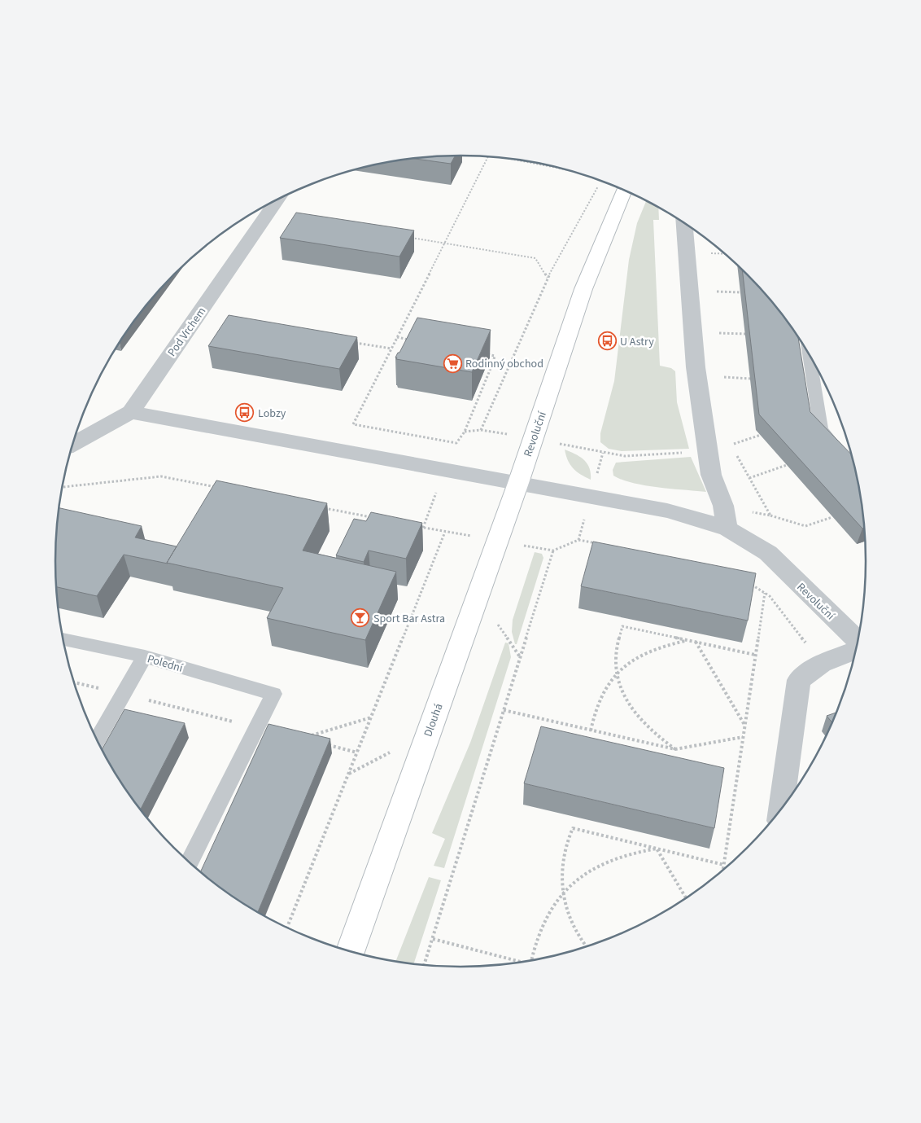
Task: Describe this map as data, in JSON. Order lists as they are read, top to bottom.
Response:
{
  "streets": {
    "street": ["Pod Vrchem", "Revoluční", "Dlouhá"],
    "lane": ["Polední"]
  },
  "crossings": [
    ["Revoluční", "Dlouhá"]
  ],
  "places": {
    "bus stop": ["U Astry", "Lobzy"],
    "supermarket": ["Rodinný obchod"],
    "bar": ["Sport Bar Astra"]
  }
}
